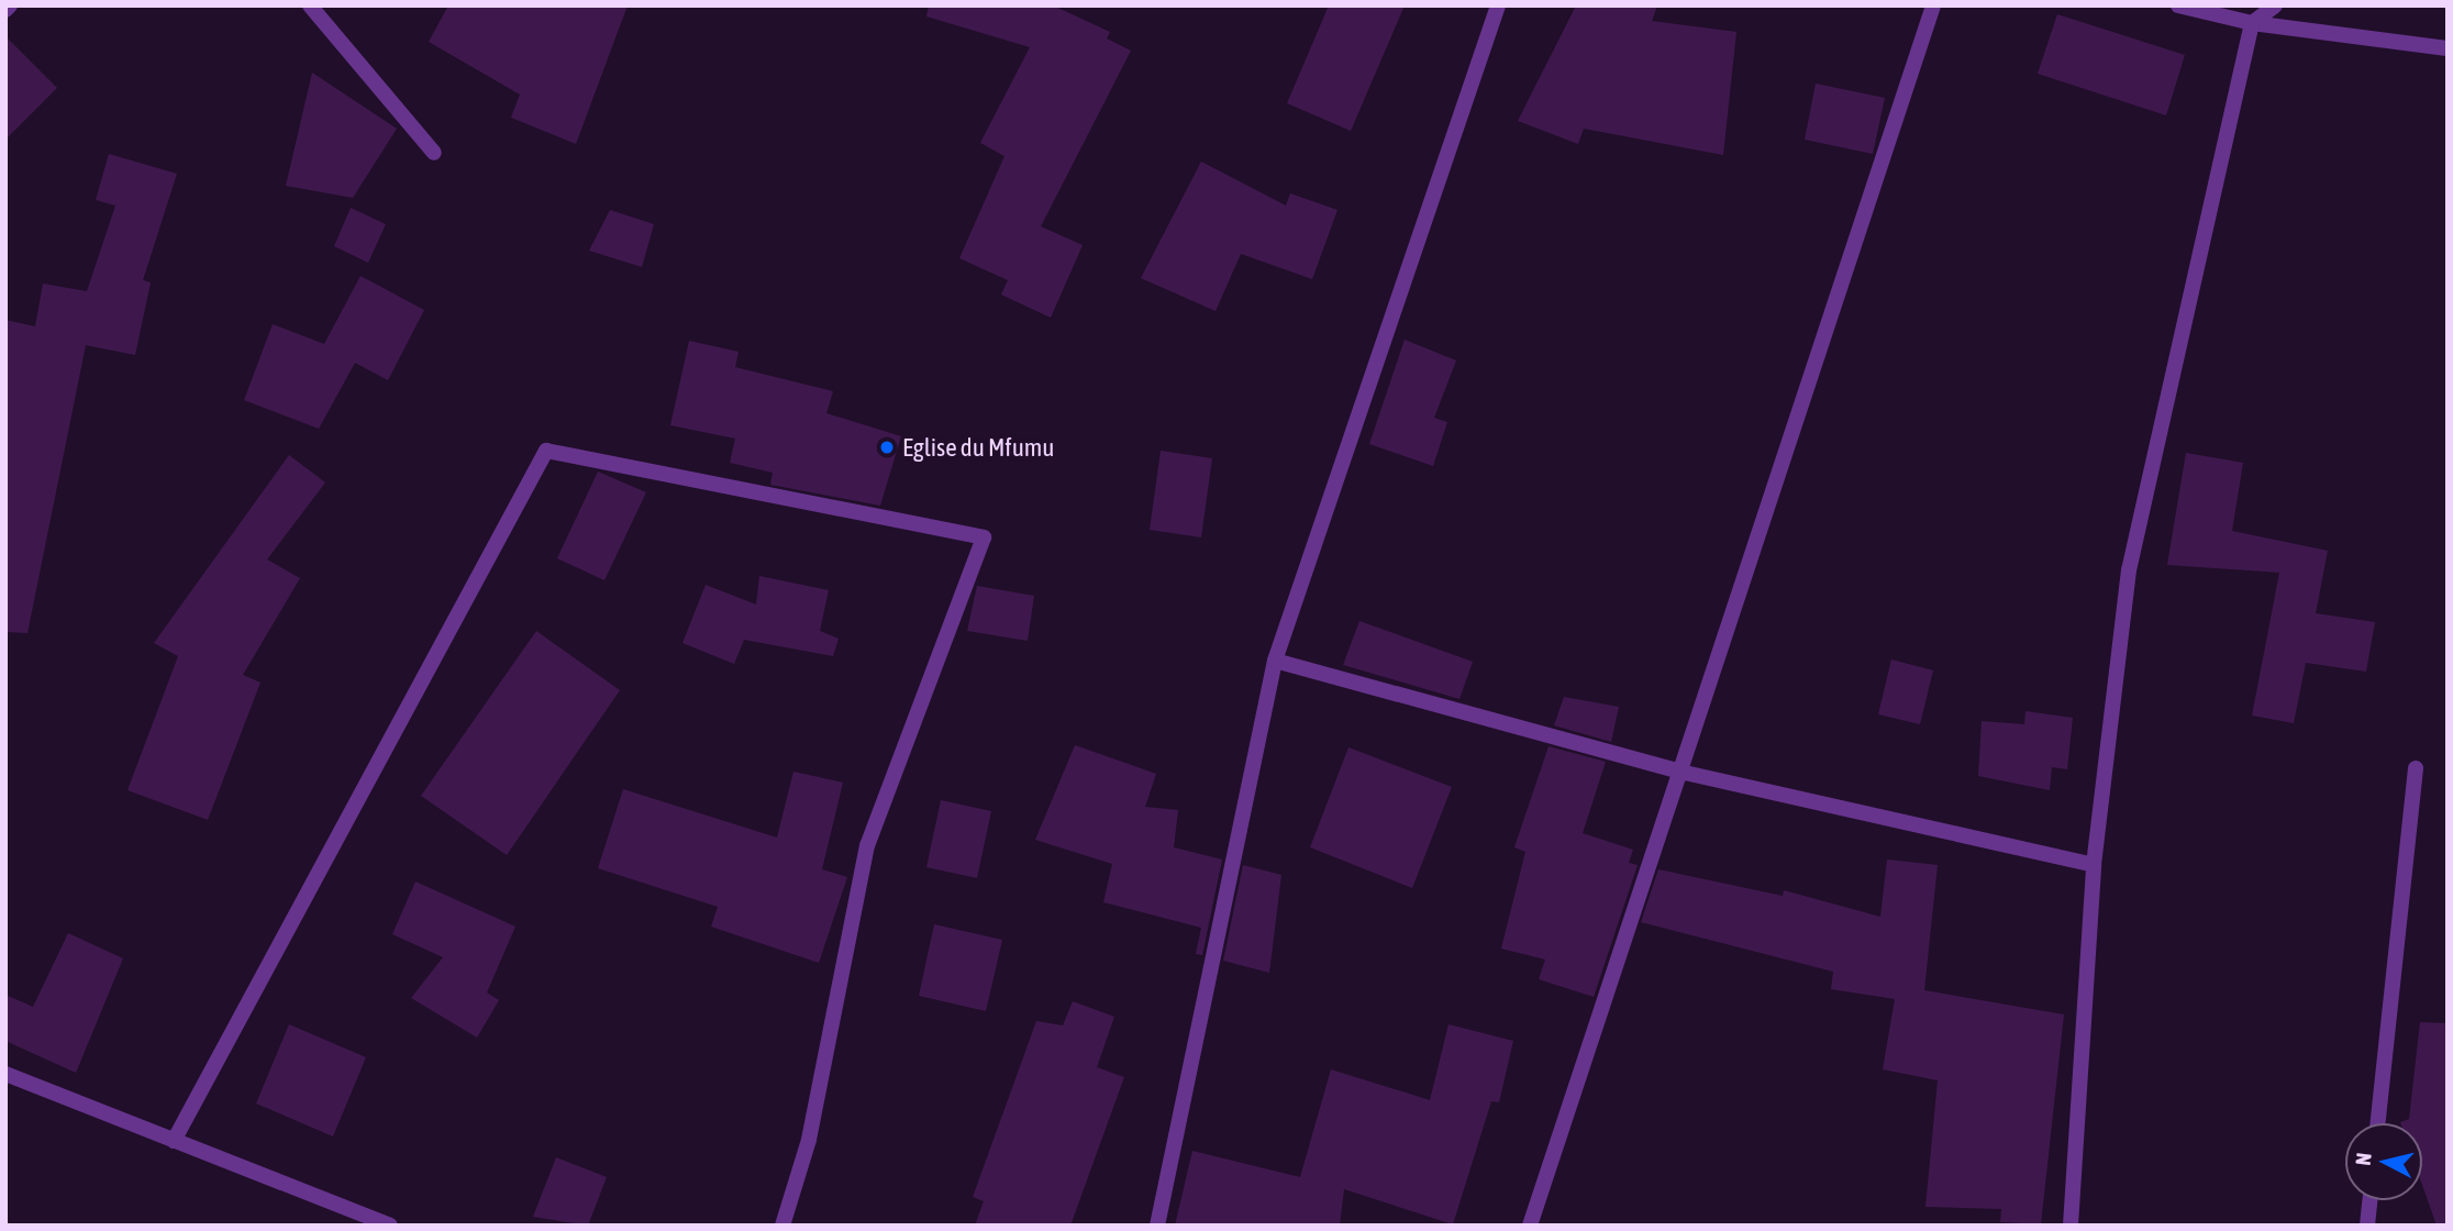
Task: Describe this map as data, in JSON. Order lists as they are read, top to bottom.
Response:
{
  "places": ["Eglise du Mfumu"],
  "north": "left"
}
